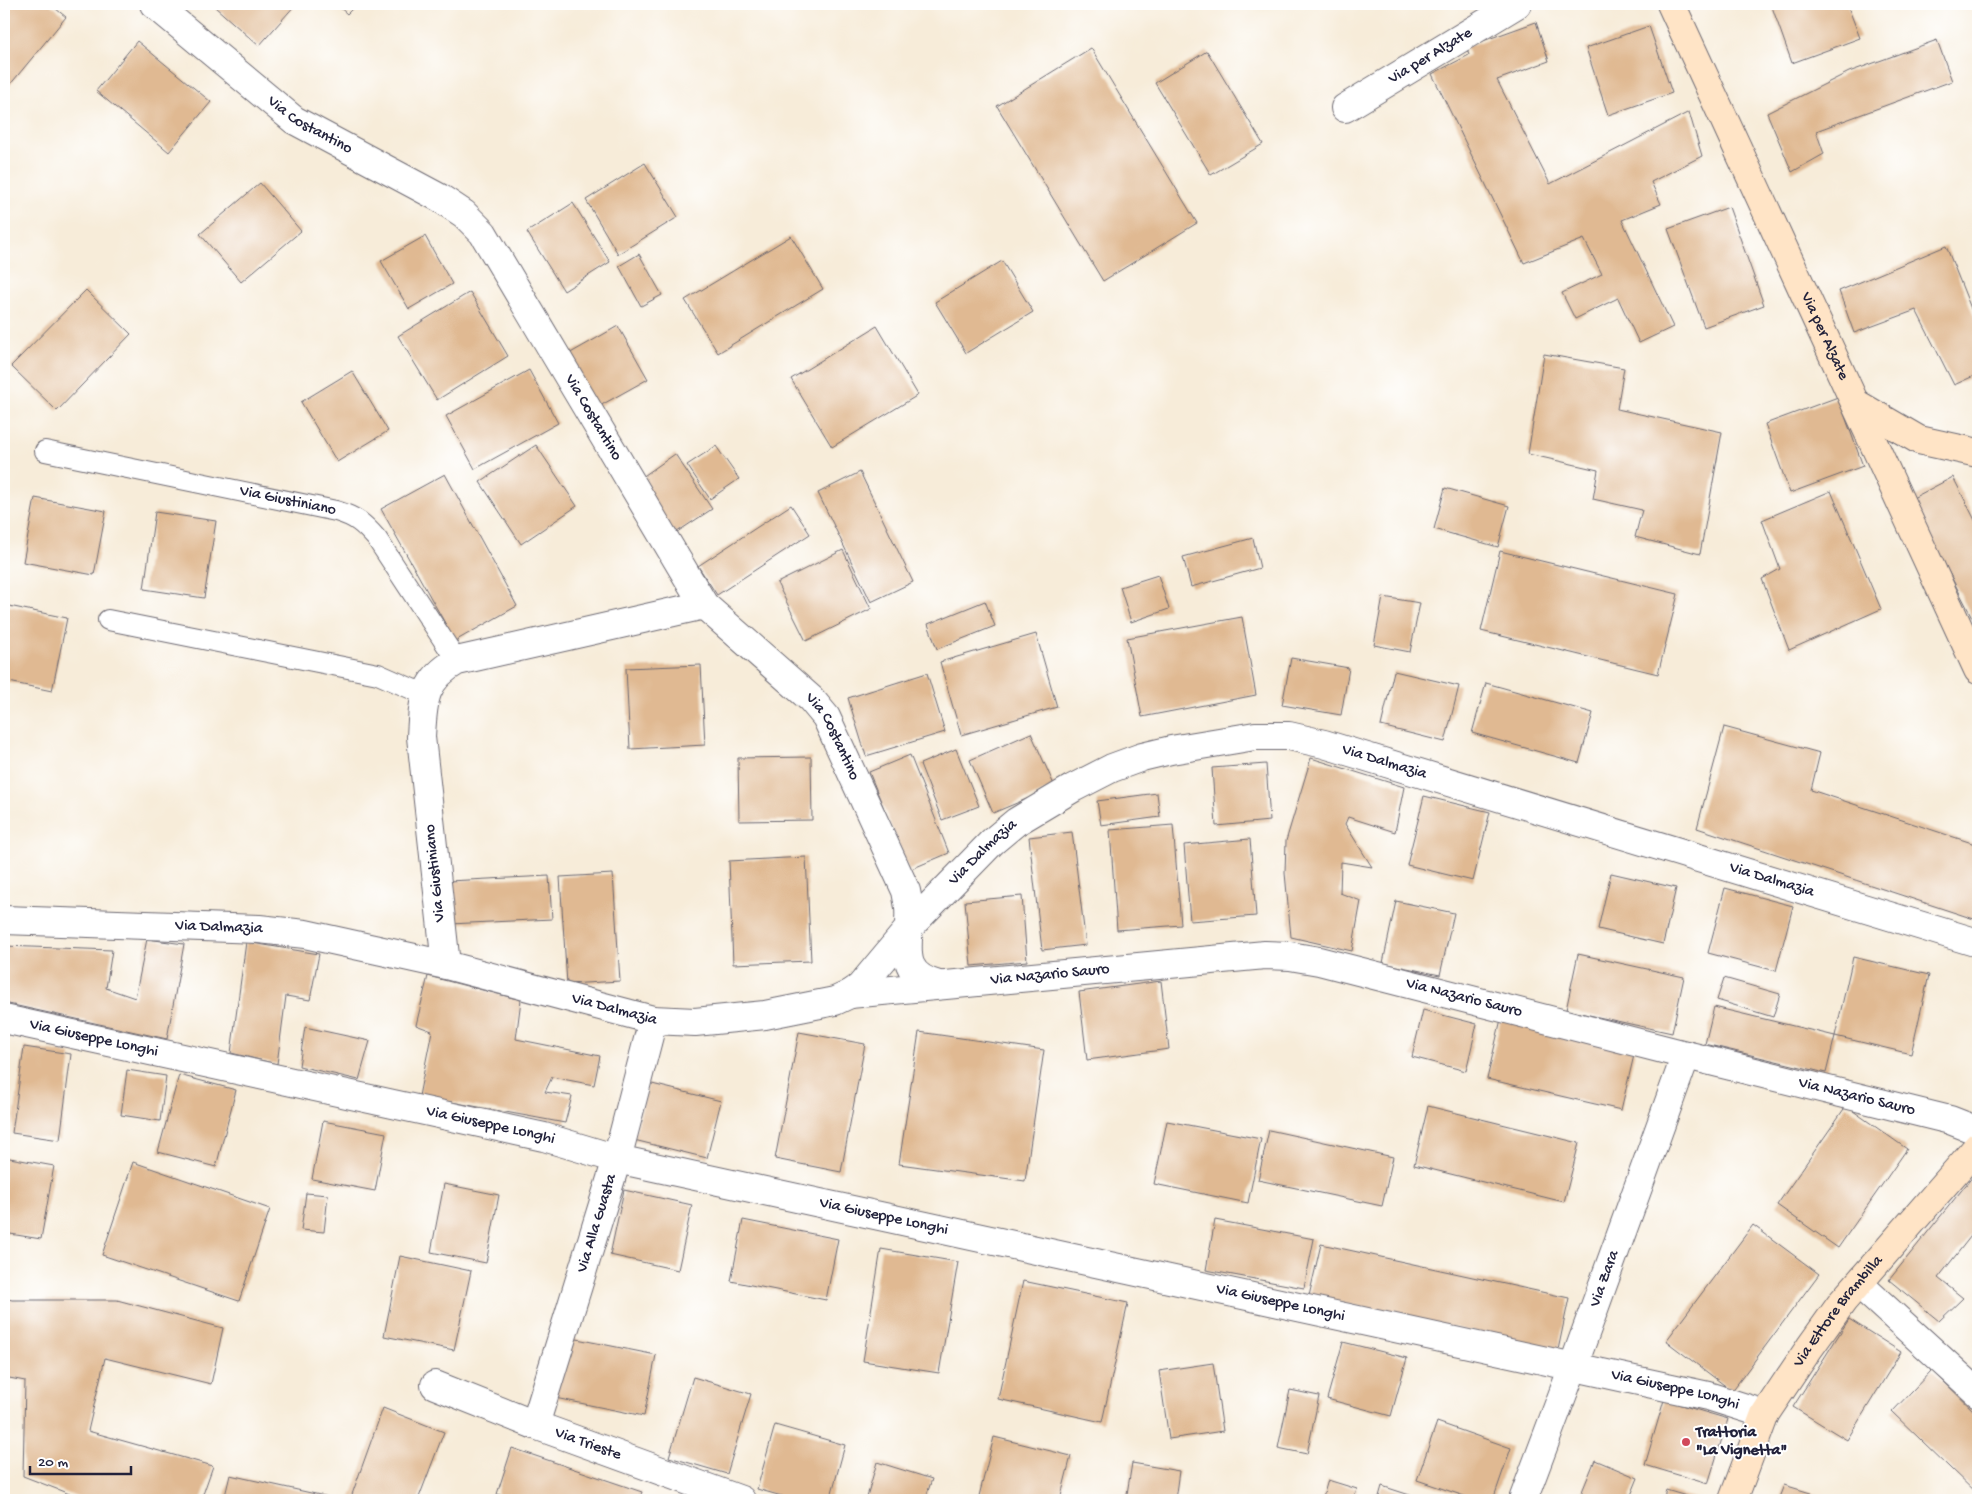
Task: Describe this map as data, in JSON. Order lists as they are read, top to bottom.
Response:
{
  "streets": {
    "street": [
      "Via per Alzate",
      "Via Costantino",
      "Via Giustiniano",
      "Via Dalmazia",
      "Via Nazario Sauro",
      "Via Giuseppe Longhi",
      "Via Alla Guasta",
      "Via Zara",
      "Via Ettore Brambilla",
      "Via Trieste"
    ]
  },
  "crossings": [
    ["Via Costantino", "Via Giustiniano"],
    ["Via Costantino", "Via Dalmazia"],
    ["Via Giustiniano", "Via Dalmazia"],
    ["Via Dalmazia", "Via Nazario Sauro"],
    ["Via Dalmazia", "Via Alla Guasta"],
    ["Via Nazario Sauro", "Via Zara"],
    ["Via Giuseppe Longhi", "Via Alla Guasta"],
    ["Via Giuseppe Longhi", "Via Zara"],
    ["Via Giuseppe Longhi", "Via Ettore Brambilla"],
    ["Via Alla Guasta", "Via Trieste"]
  ],
  "places": ["Trattoria \"La Vignetta\""],
  "scale_bar": "20 m"
}
